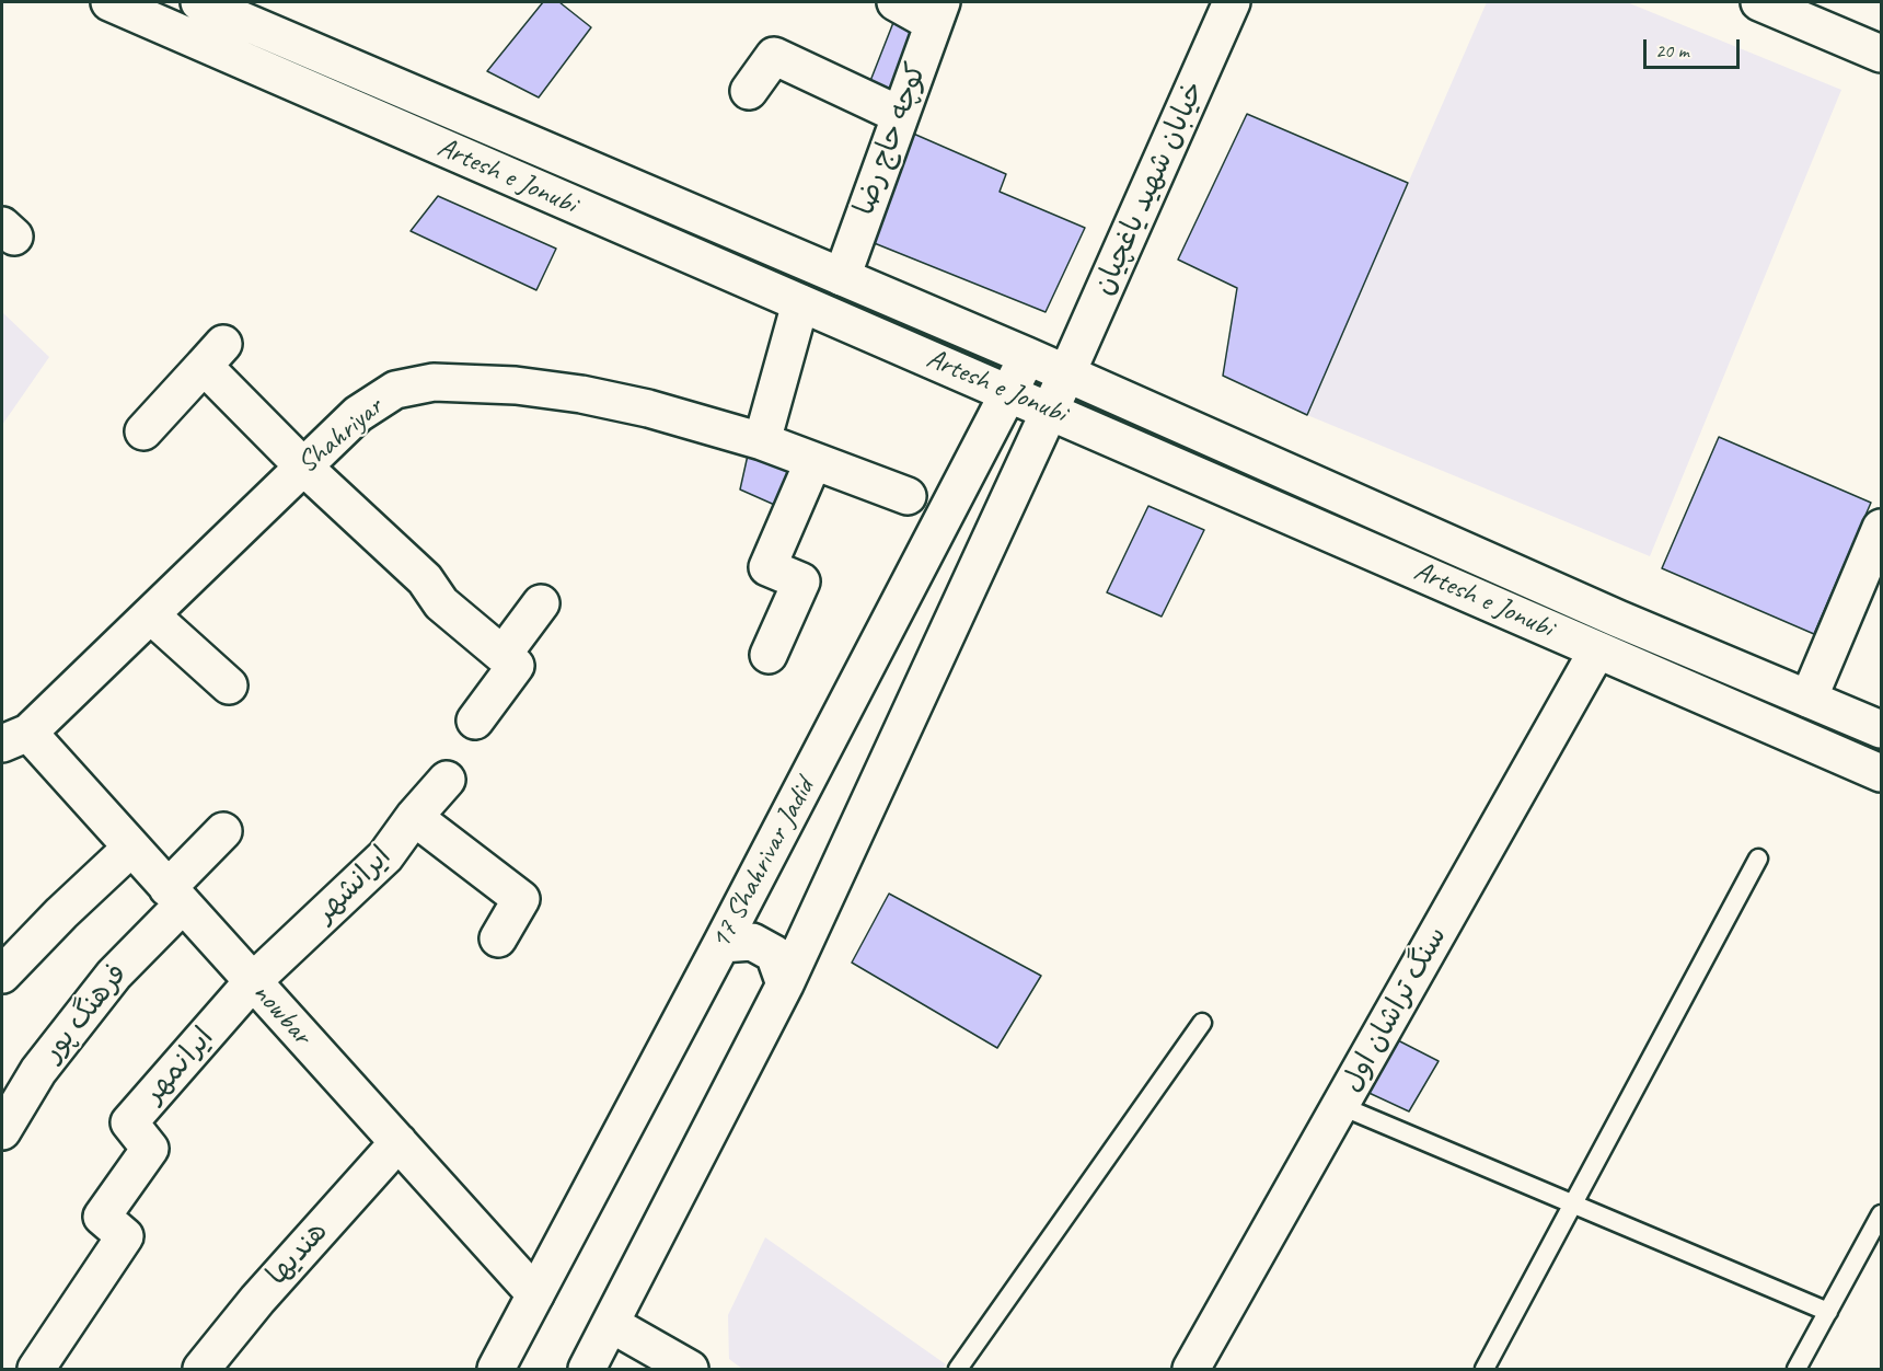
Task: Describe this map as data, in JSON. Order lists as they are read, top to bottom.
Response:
{
  "streets": {
    "main road": [
      "کوچه حاج رضا",
      "Artesh e Jonubi",
      "خیابان شهید یاغچیان",
      "Shahriyar",
      "17 Shahrivar Jadid",
      "ایرانشهر",
      "سنگ تراشان اول",
      "فرهنگ پور",
      "nowbar",
      "ایرانمهر",
      "هندیها"
    ]
  },
  "crossings": [
    ["کوچه حاج رضا", "Artesh e Jonubi"],
    ["Artesh e Jonubi", "خیابان شهید یاغچیان"],
    ["Artesh e Jonubi", "17 Shahrivar Jadid"],
    ["Artesh e Jonubi", "سنگ تراشان اول"],
    ["Shahriyar", "nowbar"],
    ["17 Shahrivar Jadid", "nowbar"],
    ["ایرانشهر", "nowbar"],
    ["ایرانشهر", "ایرانمهر"],
    ["فرهنگ پور", "nowbar"],
    ["nowbar", "ایرانمهر"],
    ["nowbar", "هندیها"]
  ],
  "scale_bar": "20 m"
}
